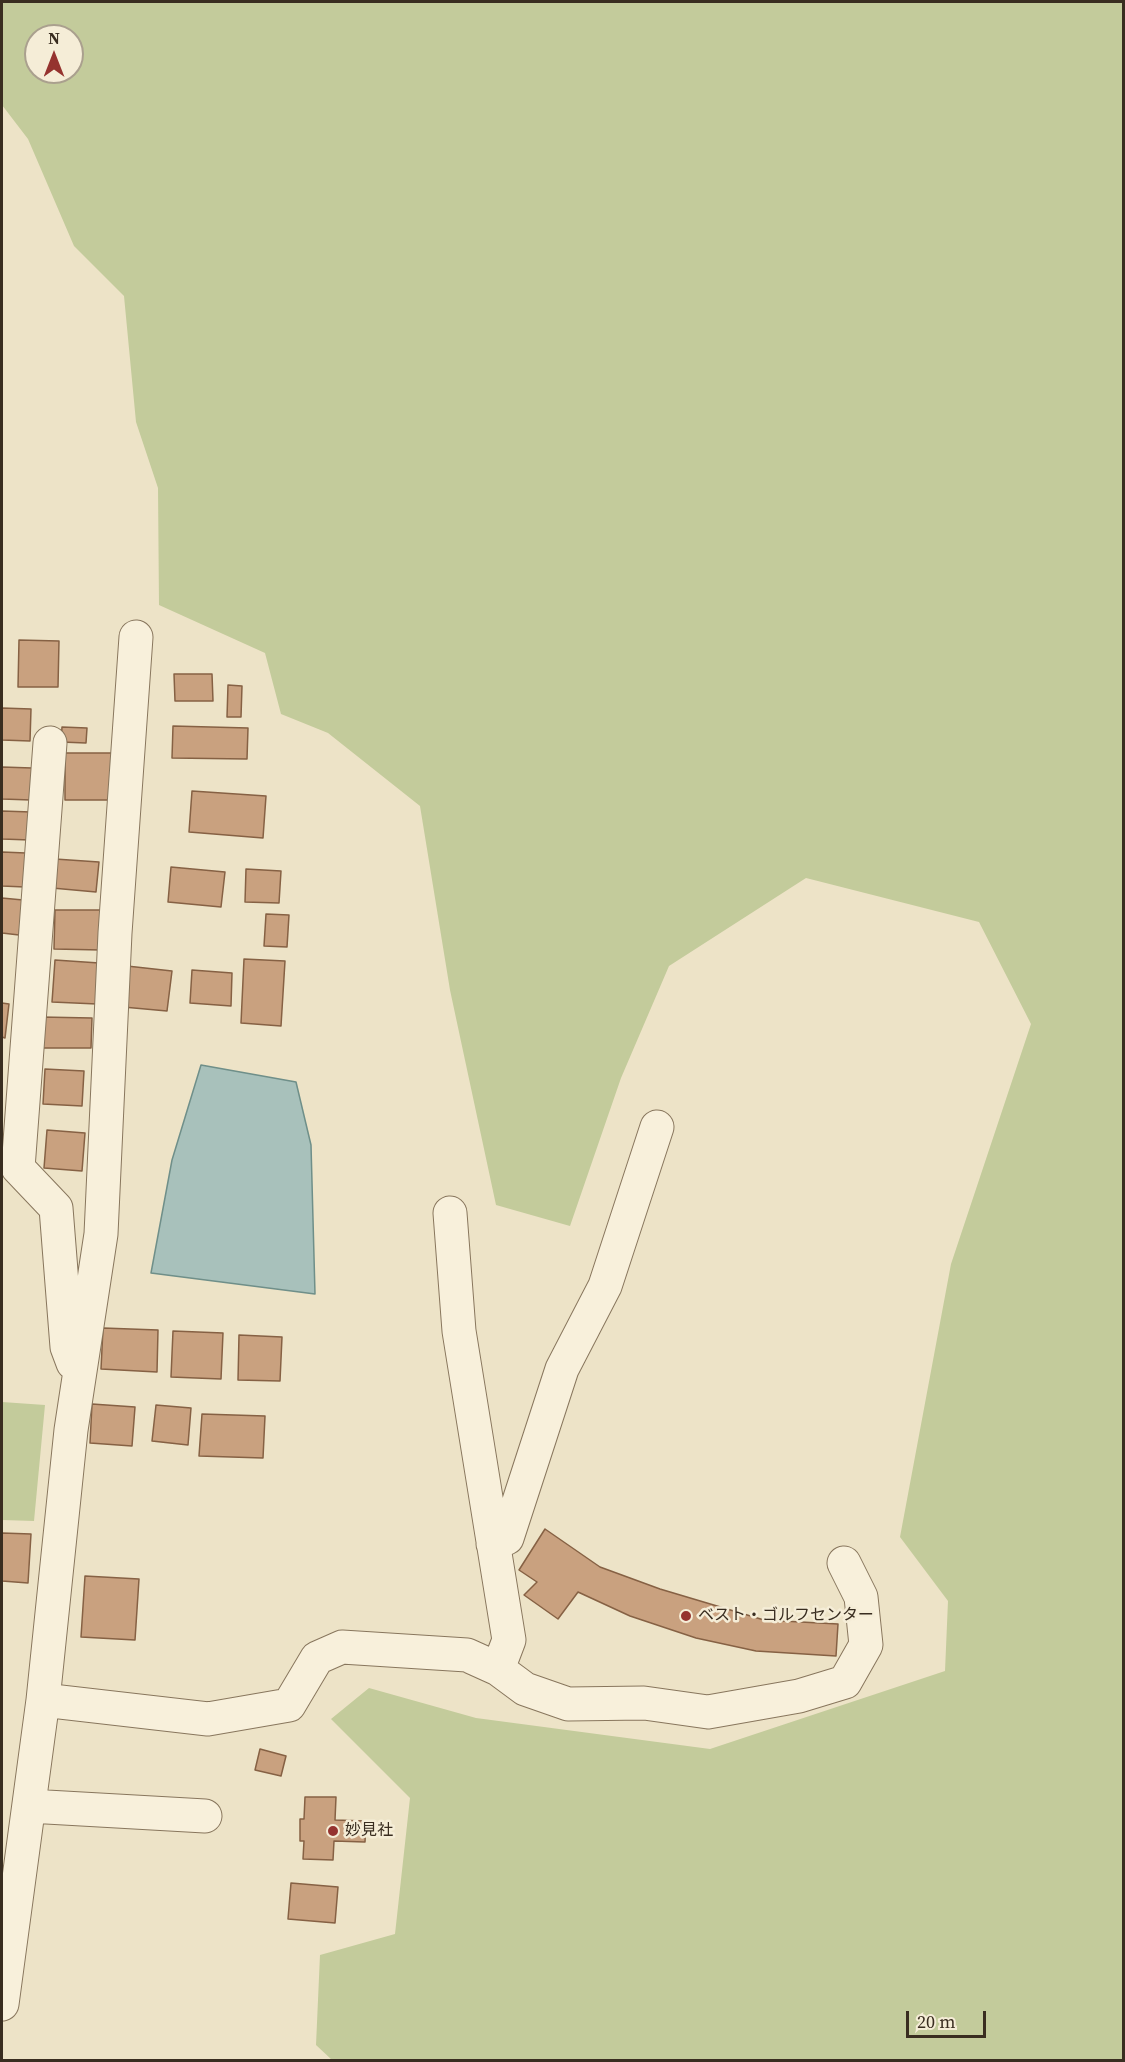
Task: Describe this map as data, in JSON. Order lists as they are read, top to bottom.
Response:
{
  "places": ["ベスト・ゴルフセンター", "妙見社"],
  "scale_bar": "20 m",
  "north": "top"
}
